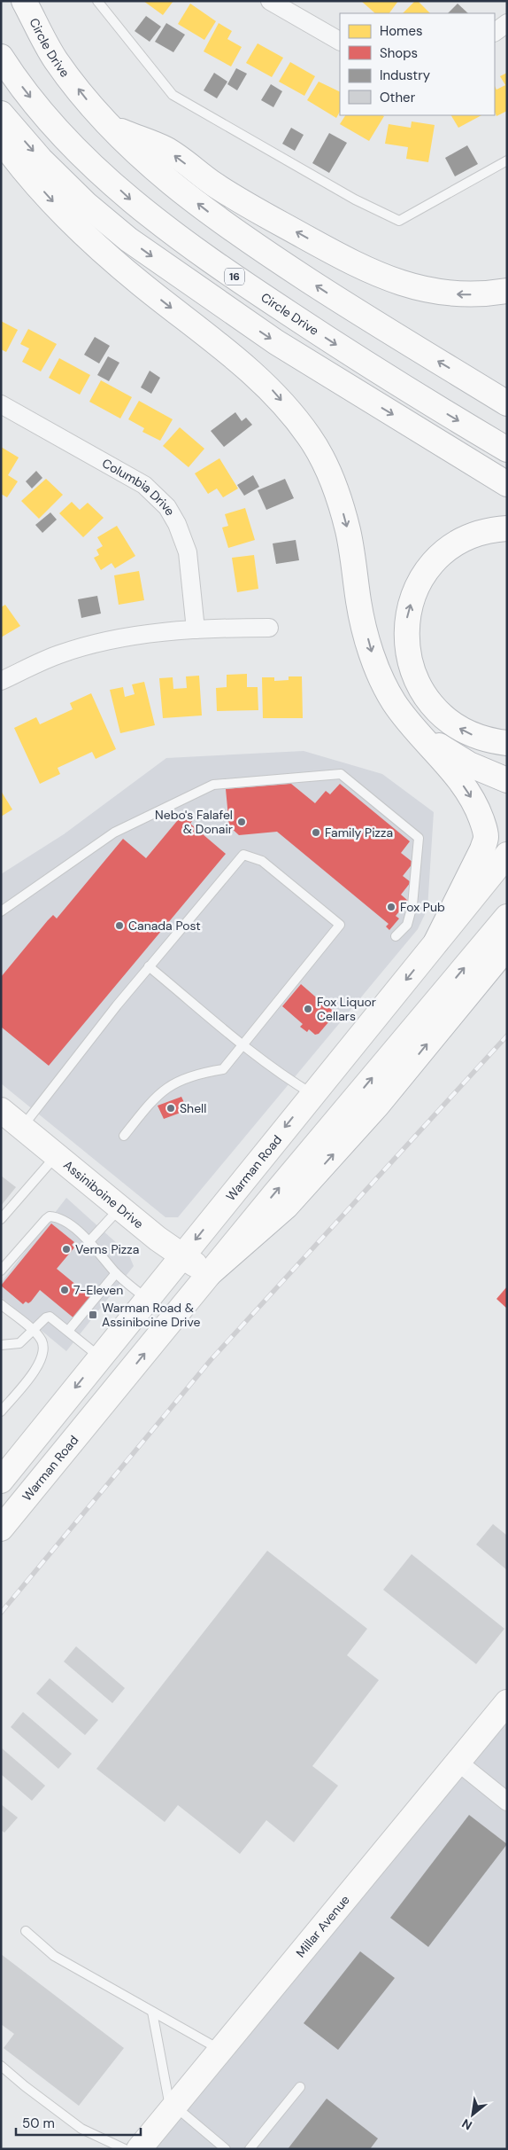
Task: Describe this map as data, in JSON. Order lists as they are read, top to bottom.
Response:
{
  "streets": {
    "main road": [
      "Circle Drive",
      "16",
      "Warman Road",
      "Assiniboine Drive",
      "Millar Avenue"
    ],
    "street": ["Columbia Drive"]
  },
  "crossings": [
    ["Warman Road", "Assiniboine Drive"]
  ],
  "places": {
    "other": [
      "Nebo's Falafel & Donair",
      "Family Pizza",
      "Fox Pub",
      "Canada Post",
      "Fox Liquor Cellars",
      "Shell",
      "Verns Pizza",
      "7-Eleven"
    ],
    "transit": ["Warman Road & Assiniboine Drive"]
  },
  "legend": [
    "Homes",
    "Shops",
    "Industry",
    "Other"
  ],
  "scale_bar": "50 m",
  "north": "bottom left"
}
